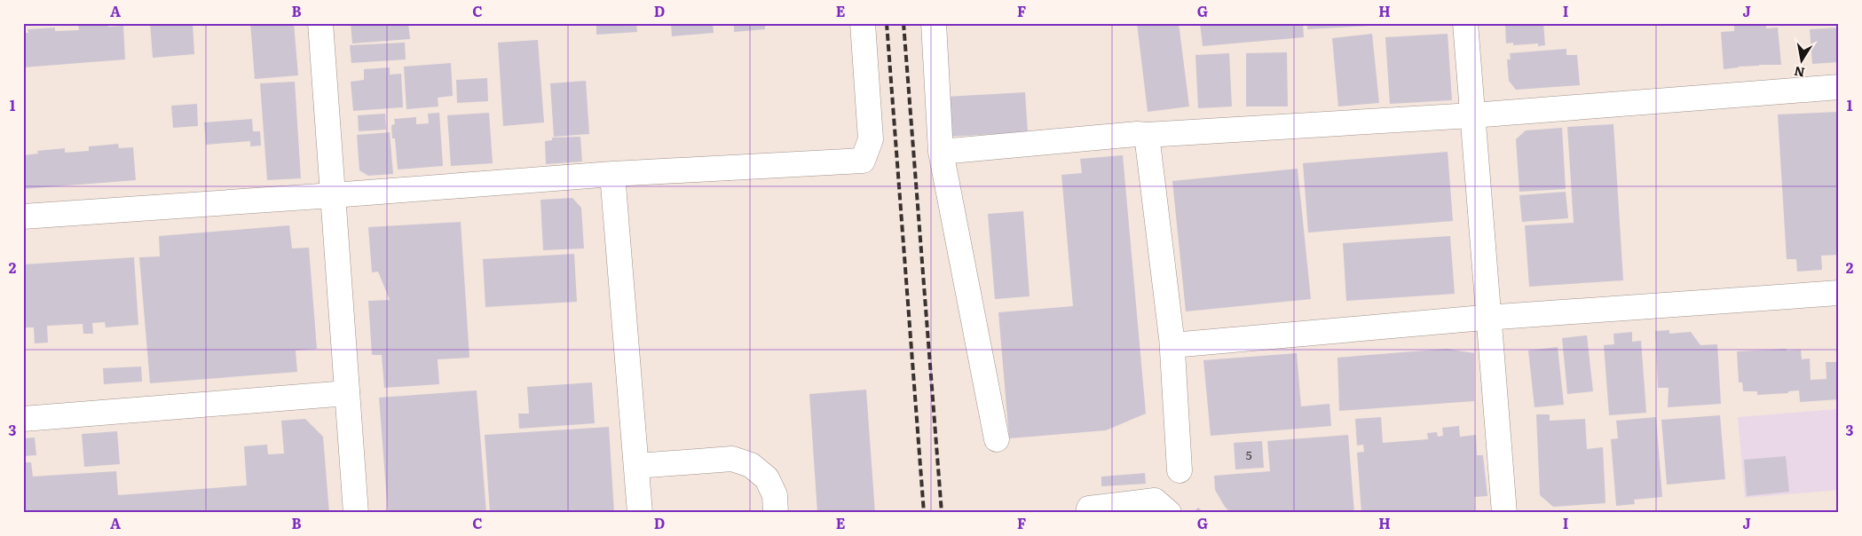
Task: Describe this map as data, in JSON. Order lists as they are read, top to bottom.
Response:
{
  "house_numbers": ["5"],
  "north": "bottom",
  "grid": {
    "columns": [
      "A",
      "B",
      "C",
      "D",
      "E",
      "F",
      "G",
      "H",
      "I",
      "J"
    ],
    "rows": ["1", "2", "3"]
  }
}
